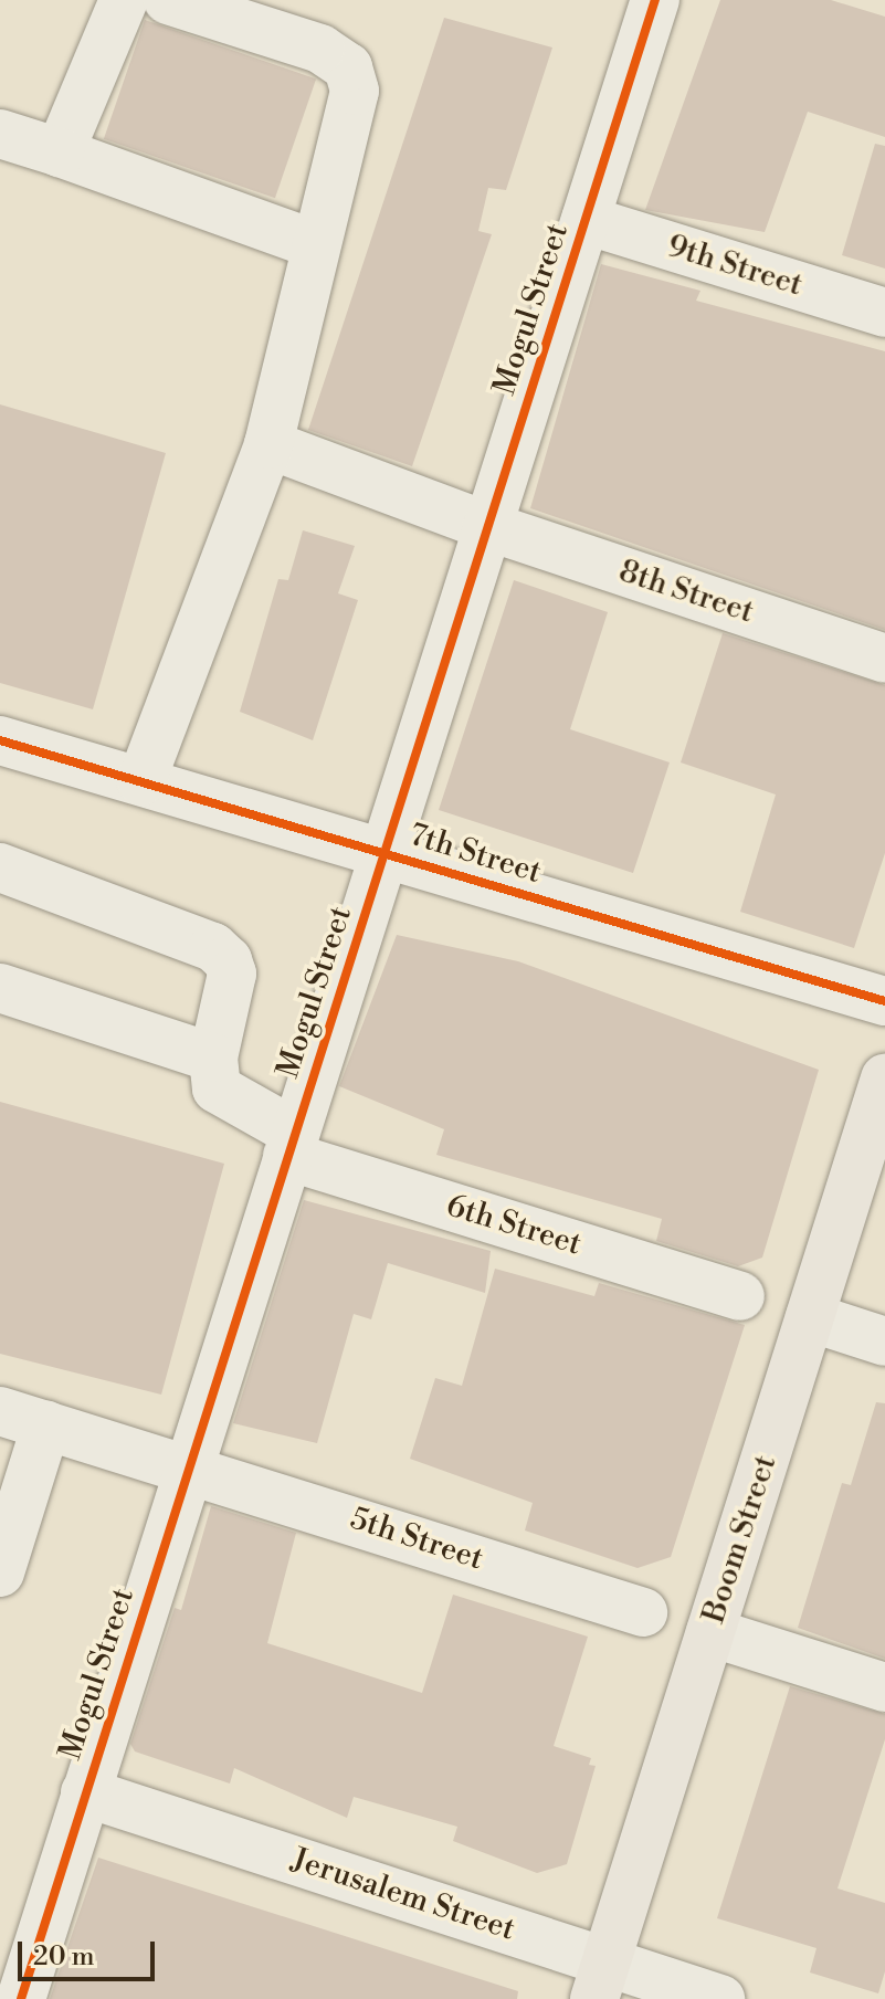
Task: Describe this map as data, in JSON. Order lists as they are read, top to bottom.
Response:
{
  "streets": {
    "main road": ["Boom Street"],
    "street": [
      "9th Street",
      "Mogul Street",
      "8th Street",
      "7th Street",
      "6th Street",
      "5th Street",
      "Jerusalem Street"
    ]
  },
  "crossings": [
    ["9th Street", "Mogul Street"],
    ["Mogul Street", "8th Street"],
    ["Mogul Street", "7th Street"],
    ["Mogul Street", "6th Street"],
    ["Mogul Street", "5th Street"],
    ["Mogul Street", "Jerusalem Street"],
    ["Boom Street", "Jerusalem Street"]
  ],
  "scale_bar": "20 m"
}
